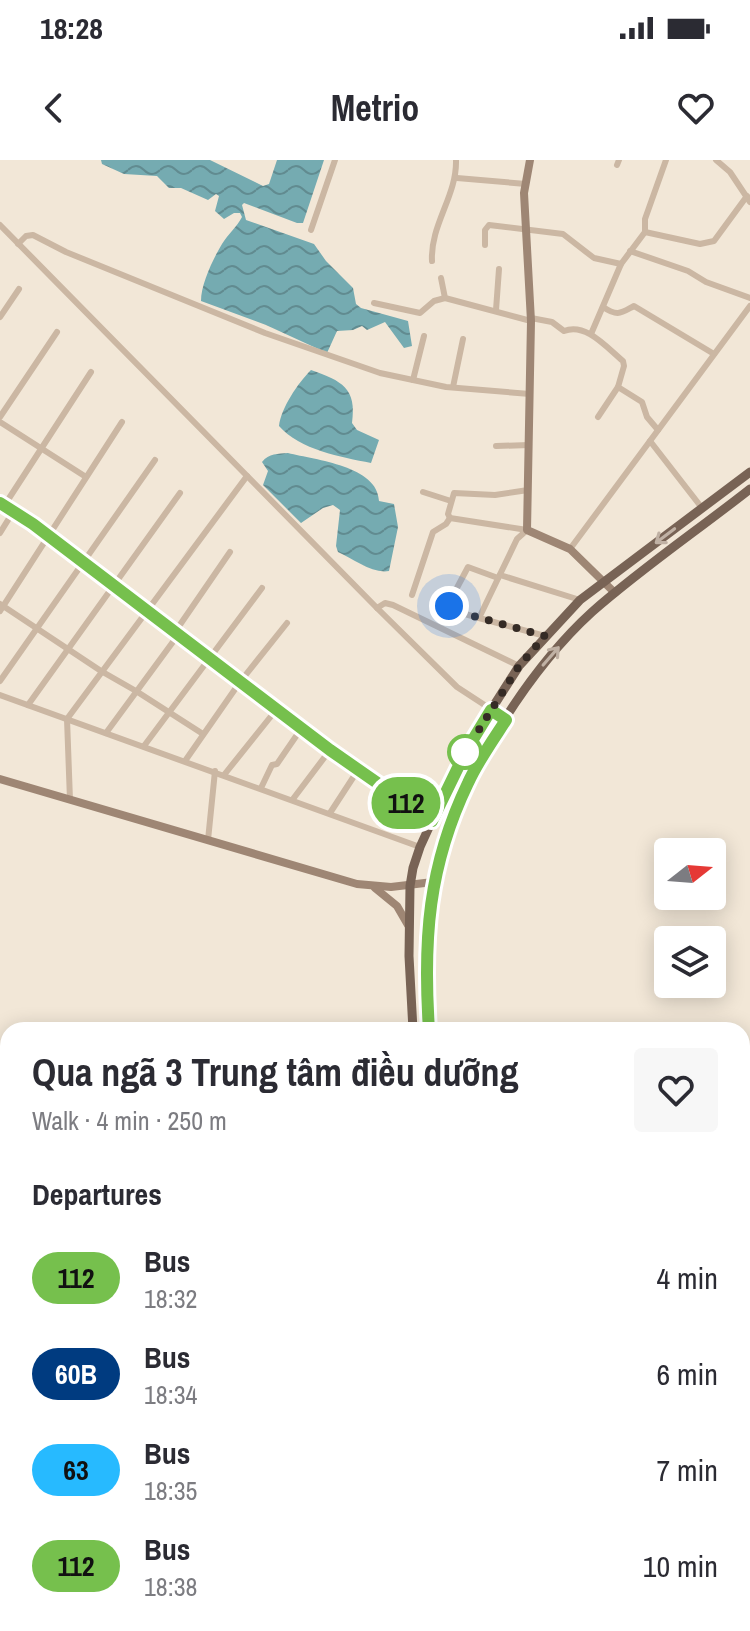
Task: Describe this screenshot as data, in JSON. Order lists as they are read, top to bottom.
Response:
{
  "lines": ["bus line 112"],
  "north": "right",
  "page": {
    "status": "18:28",
    "header": "Metrio",
    "on_map": "112",
    "heading": [
      ["Qua ngã 3 Trung tâm điều dưỡng", "Walk · 4 min · 250 m"],
      "Departures"
    ],
    "list": [
      {
        "mark": "112",
        "name": "Bus",
        "note": "18:32",
        "value": "4 min"
      },
      {
        "mark": "60B",
        "name": "Bus",
        "note": "18:34",
        "value": "6 min"
      },
      {
        "mark": "63",
        "name": "Bus",
        "note": "18:35",
        "value": "7 min"
      },
      {
        "mark": "112",
        "name": "Bus",
        "note": "18:38",
        "value": "10 min"
      }
    ]
  }
}
